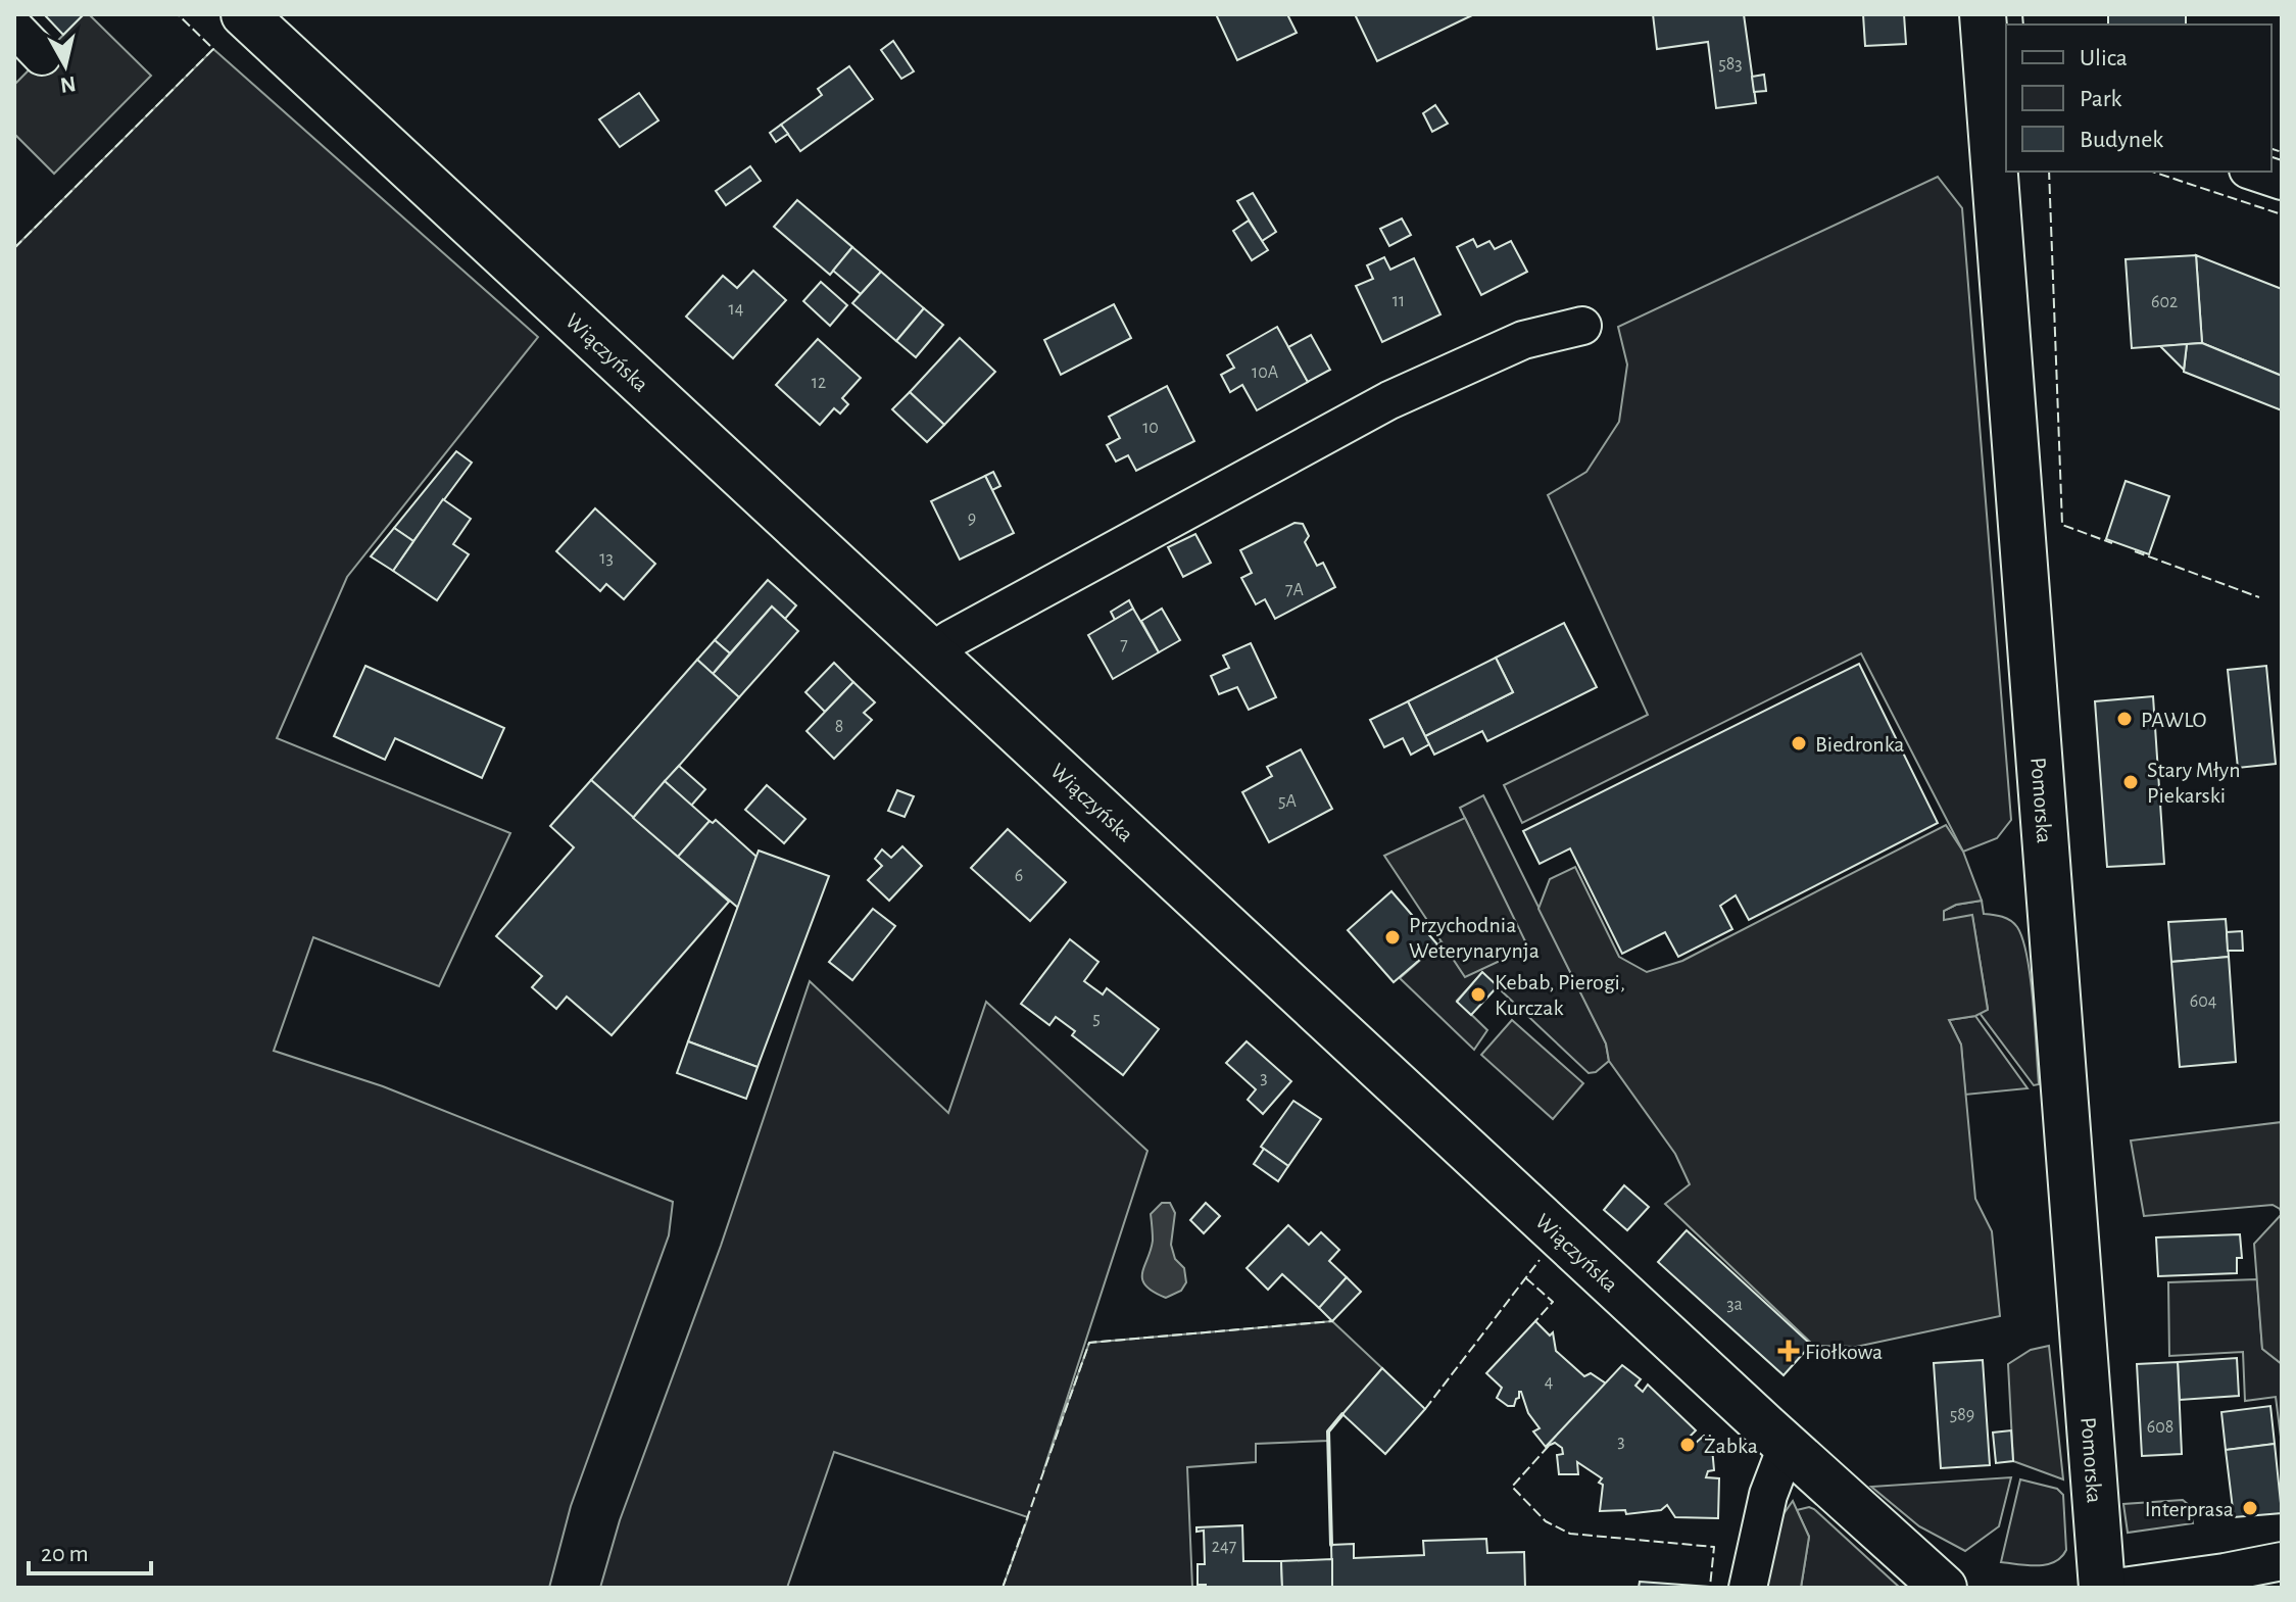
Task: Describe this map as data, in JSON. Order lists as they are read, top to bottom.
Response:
{
  "streets": {
    "street": ["Wiączyńska", "Pomorska"]
  },
  "places": {
    "other": [
      "PAWLO",
      "Biedronka",
      "Stary Młyn Piekarski",
      "Przychodnia Weterynarynja",
      "Kebab, Pierogi, Kurczak",
      "Żabka",
      "Interprasa"
    ],
    "health": ["Fiołkowa"]
  },
  "house_numbers": [
    "583",
    "11",
    "602",
    "14",
    "10A",
    "12",
    "10",
    "9",
    "13",
    "7A",
    "7",
    "8",
    "5A",
    "6",
    "604",
    "5",
    "3",
    "3a",
    "4",
    "589",
    "608",
    "3",
    "247"
  ],
  "legend": ["Ulica", "Park", "Budynek"],
  "scale_bar": "20 m",
  "north": "bottom"
}
